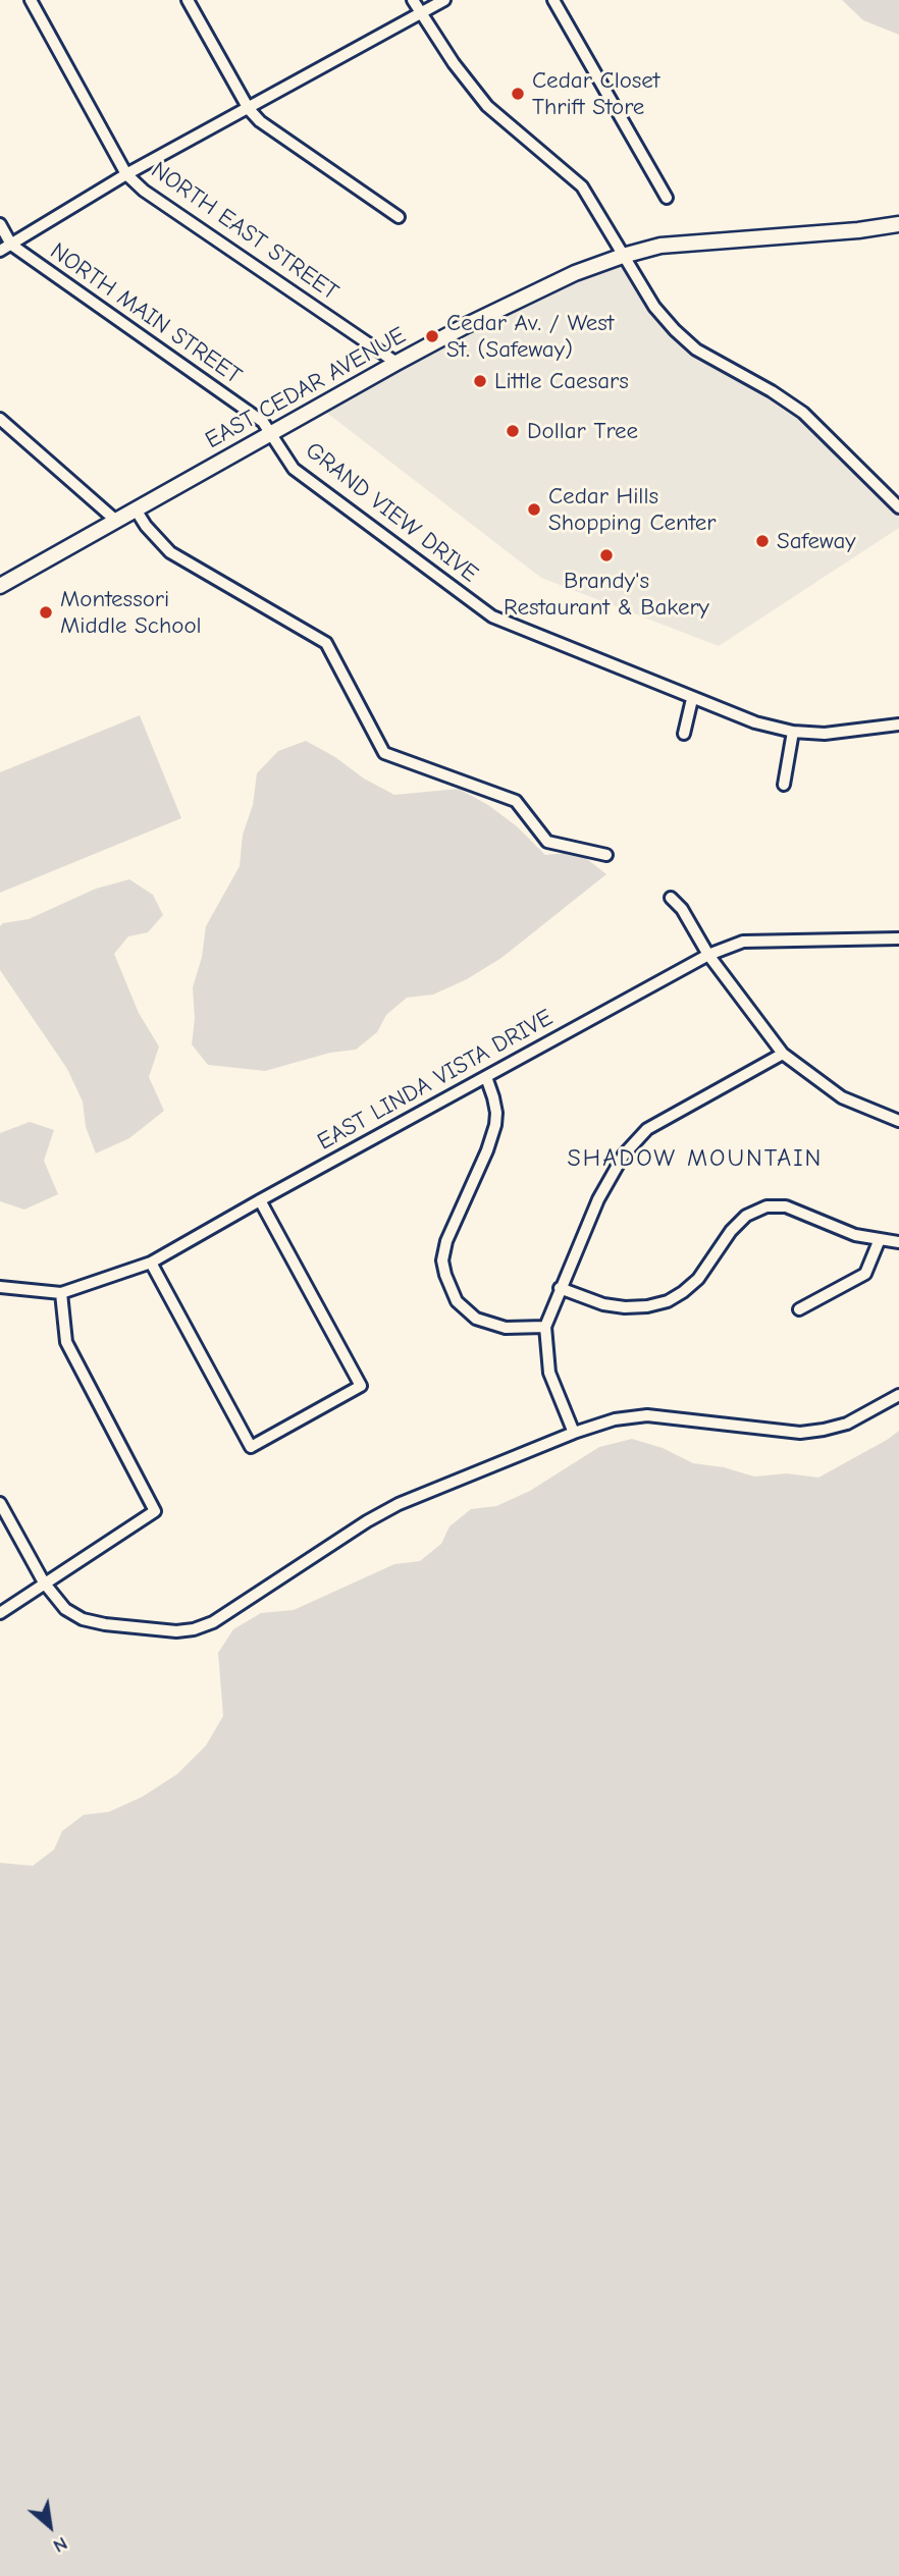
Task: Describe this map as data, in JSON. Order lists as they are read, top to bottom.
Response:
{
  "streets": {
    "main road": ["EAST CEDAR AVENUE"],
    "street": [
      "NORTH EAST STREET",
      "NORTH MAIN STREET",
      "GRAND VIEW DRIVE",
      "EAST LINDA VISTA DRIVE"
    ]
  },
  "crossings": [
    ["NORTH EAST STREET", "EAST CEDAR AVENUE"],
    ["NORTH MAIN STREET", "EAST CEDAR AVENUE"],
    ["NORTH MAIN STREET", "GRAND VIEW DRIVE"],
    ["EAST CEDAR AVENUE", "GRAND VIEW DRIVE"]
  ],
  "districts": ["SHADOW MOUNTAIN"],
  "places": [
    "Cedar Closet Thrift Store",
    "Cedar Av. / West St. (Safeway)",
    "Little Caesars",
    "Dollar Tree",
    "Cedar Hills Shopping Center",
    "Safeway",
    "Brandy's Restaurant & Bakery",
    "Montessori Middle School"
  ],
  "north": "bottom right"
}
